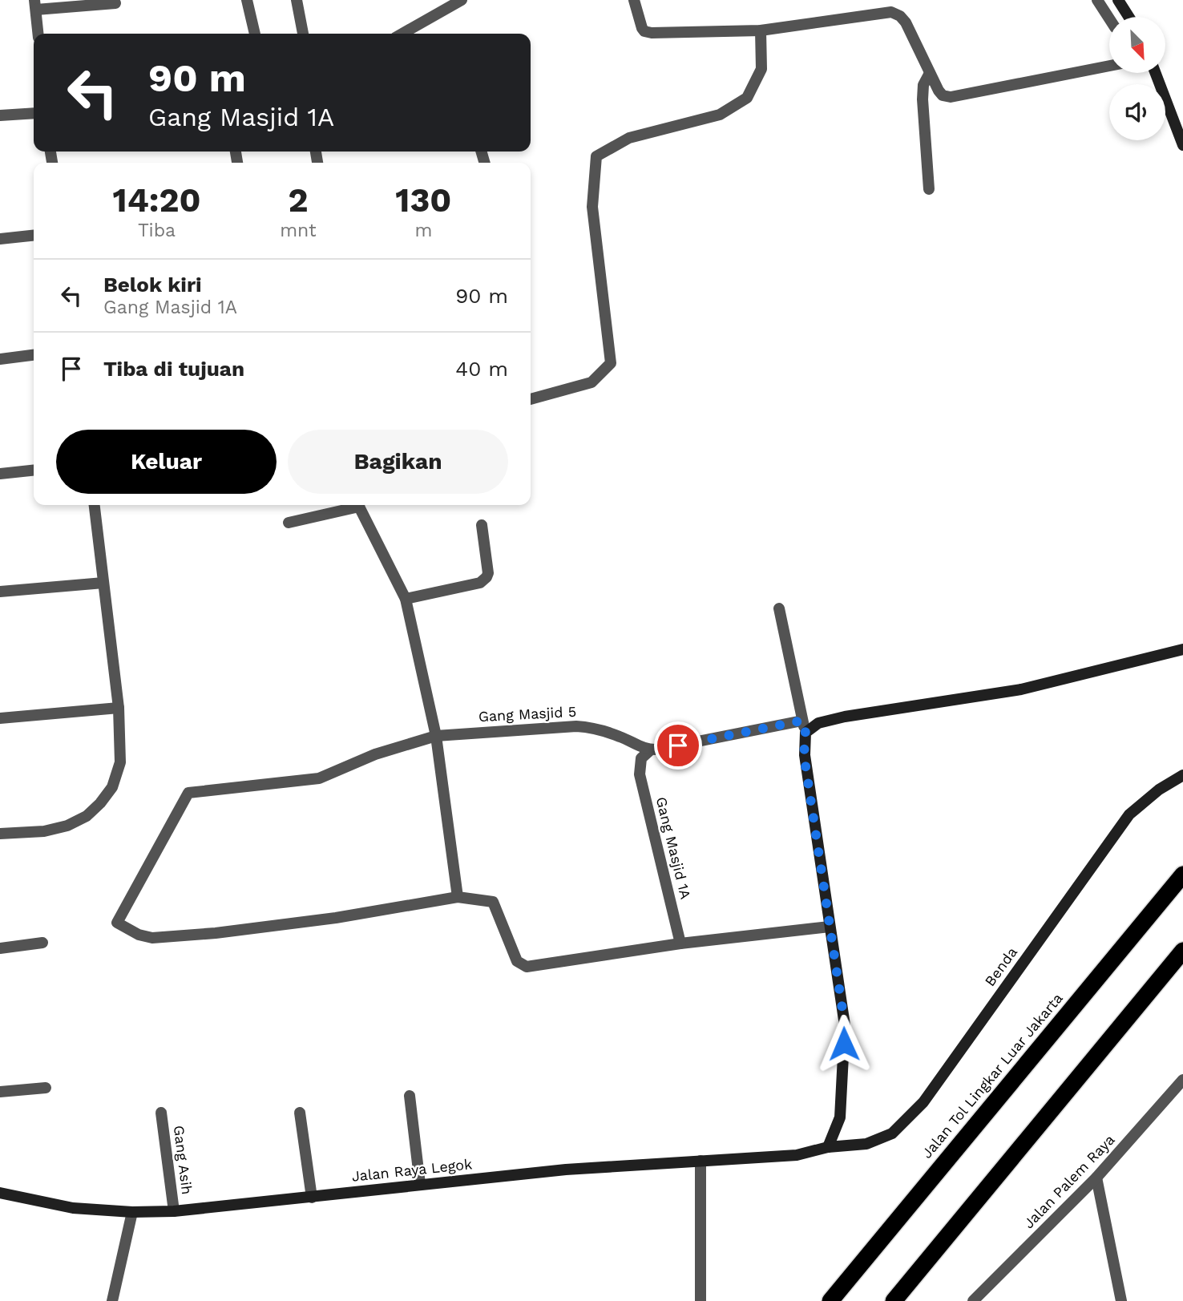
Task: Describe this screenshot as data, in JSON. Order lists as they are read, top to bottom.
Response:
{
  "streets": {
    "highway": ["Jalan Tol Lingkar Luar Jakarta"],
    "street": [
      "Gang Masjid 5",
      "Gang Masjid 1A",
      "Benda",
      "Gang Asih",
      "Jalan Raya Legok",
      "Jalan Palem Raya"
    ]
  },
  "crossings": [
    ["Gang Masjid 5", "Gang Masjid 1A"],
    ["Benda", "Jalan Raya Legok"],
    ["Gang Asih", "Jalan Raya Legok"]
  ],
  "north": "bottom right",
  "page": {
    "turn": ["90 m", "Gang Masjid 1A"],
    "eta": [
      "14:20",
      "Tiba",
      "2",
      "mnt",
      "130",
      "m"
    ],
    "list": [
      {
        "name": "Belok kiri",
        "note": "Gang Masjid 1A",
        "value": "90 m"
      },
      {
        "name": "Tiba di tujuan",
        "value": "40 m"
      }
    ],
    "buttons": ["Keluar", "Bagikan"]
  }
}
